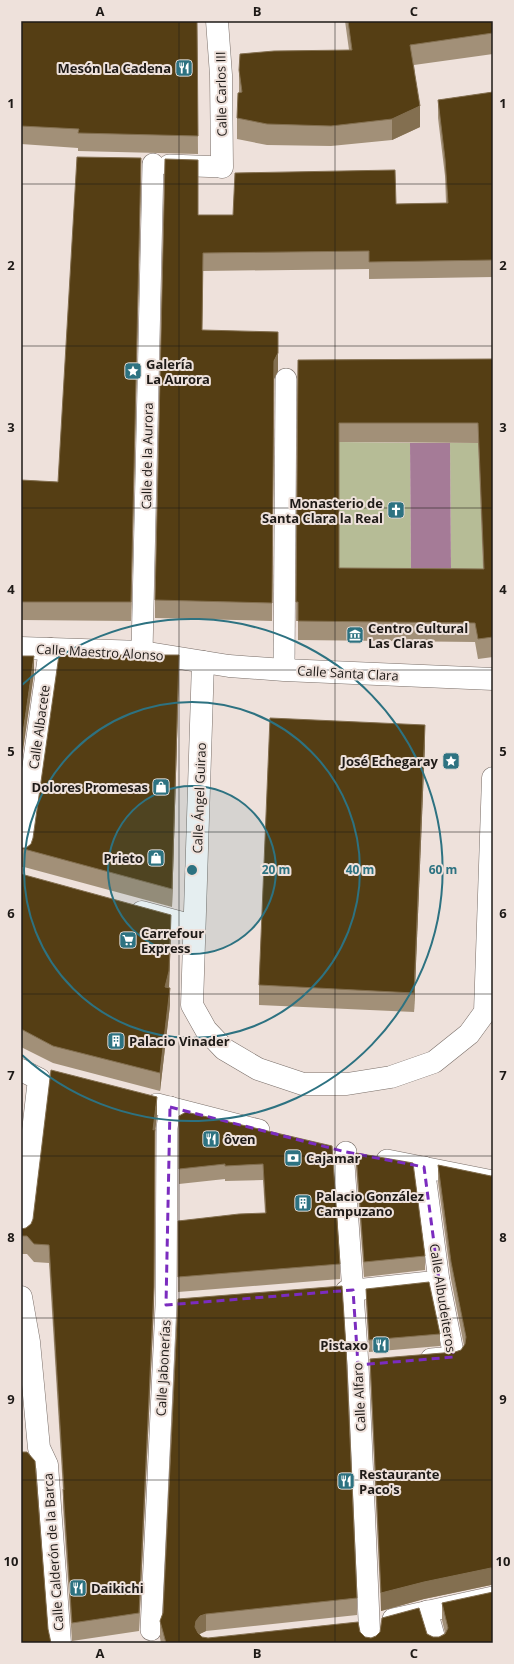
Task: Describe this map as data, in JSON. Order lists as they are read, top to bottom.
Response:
{
  "streets": {
    "street": [
      "Calle Carlos III",
      "Calle de la Aurora",
      "Calle Maestro Alonso",
      "Calle Santa Clara",
      "Calle Albacete",
      "Calle Ángel Guirao",
      "Calle Albudeiteros",
      "Calle Jabonerías",
      "Calle Alfaro",
      "Calle Calderón de la Barca"
    ]
  },
  "crossings": [
    ["Calle de la Aurora", "Calle Maestro Alonso"],
    ["Calle Maestro Alonso", "Calle Santa Clara"],
    ["Calle Maestro Alonso", "Calle Albacete"],
    ["Calle Maestro Alonso", "Calle Ángel Guirao"],
    ["Calle Santa Clara", "Calle Ángel Guirao"],
    ["Calle Albudeiteros", "Calle Alfaro"]
  ],
  "places": {
    "restaurant": [
      "Mesón La Cadena",
      "ôven",
      "Pistaxo",
      "Restaurante Paco's",
      "Daikichi"
    ],
    "place": ["Galería La Aurora", "José Echegaray"],
    "church": ["Monasterio de Santa Clara la Real"],
    "museum": ["Centro Cultural Las Claras"],
    "shop": ["Dolores Promesas", "Prieto"],
    "supermarket": ["Carrefour Express"],
    "building": ["Palacio Vinader", "Palacio González Campuzano"],
    "bank": ["Cajamar"]
  },
  "grid": {
    "columns": ["A", "B", "C"],
    "rows": [
      "1",
      "2",
      "3",
      "4",
      "5",
      "6",
      "7",
      "8",
      "9",
      "10"
    ]
  },
  "rings": ["20 m", "40 m", "60 m"]
}
